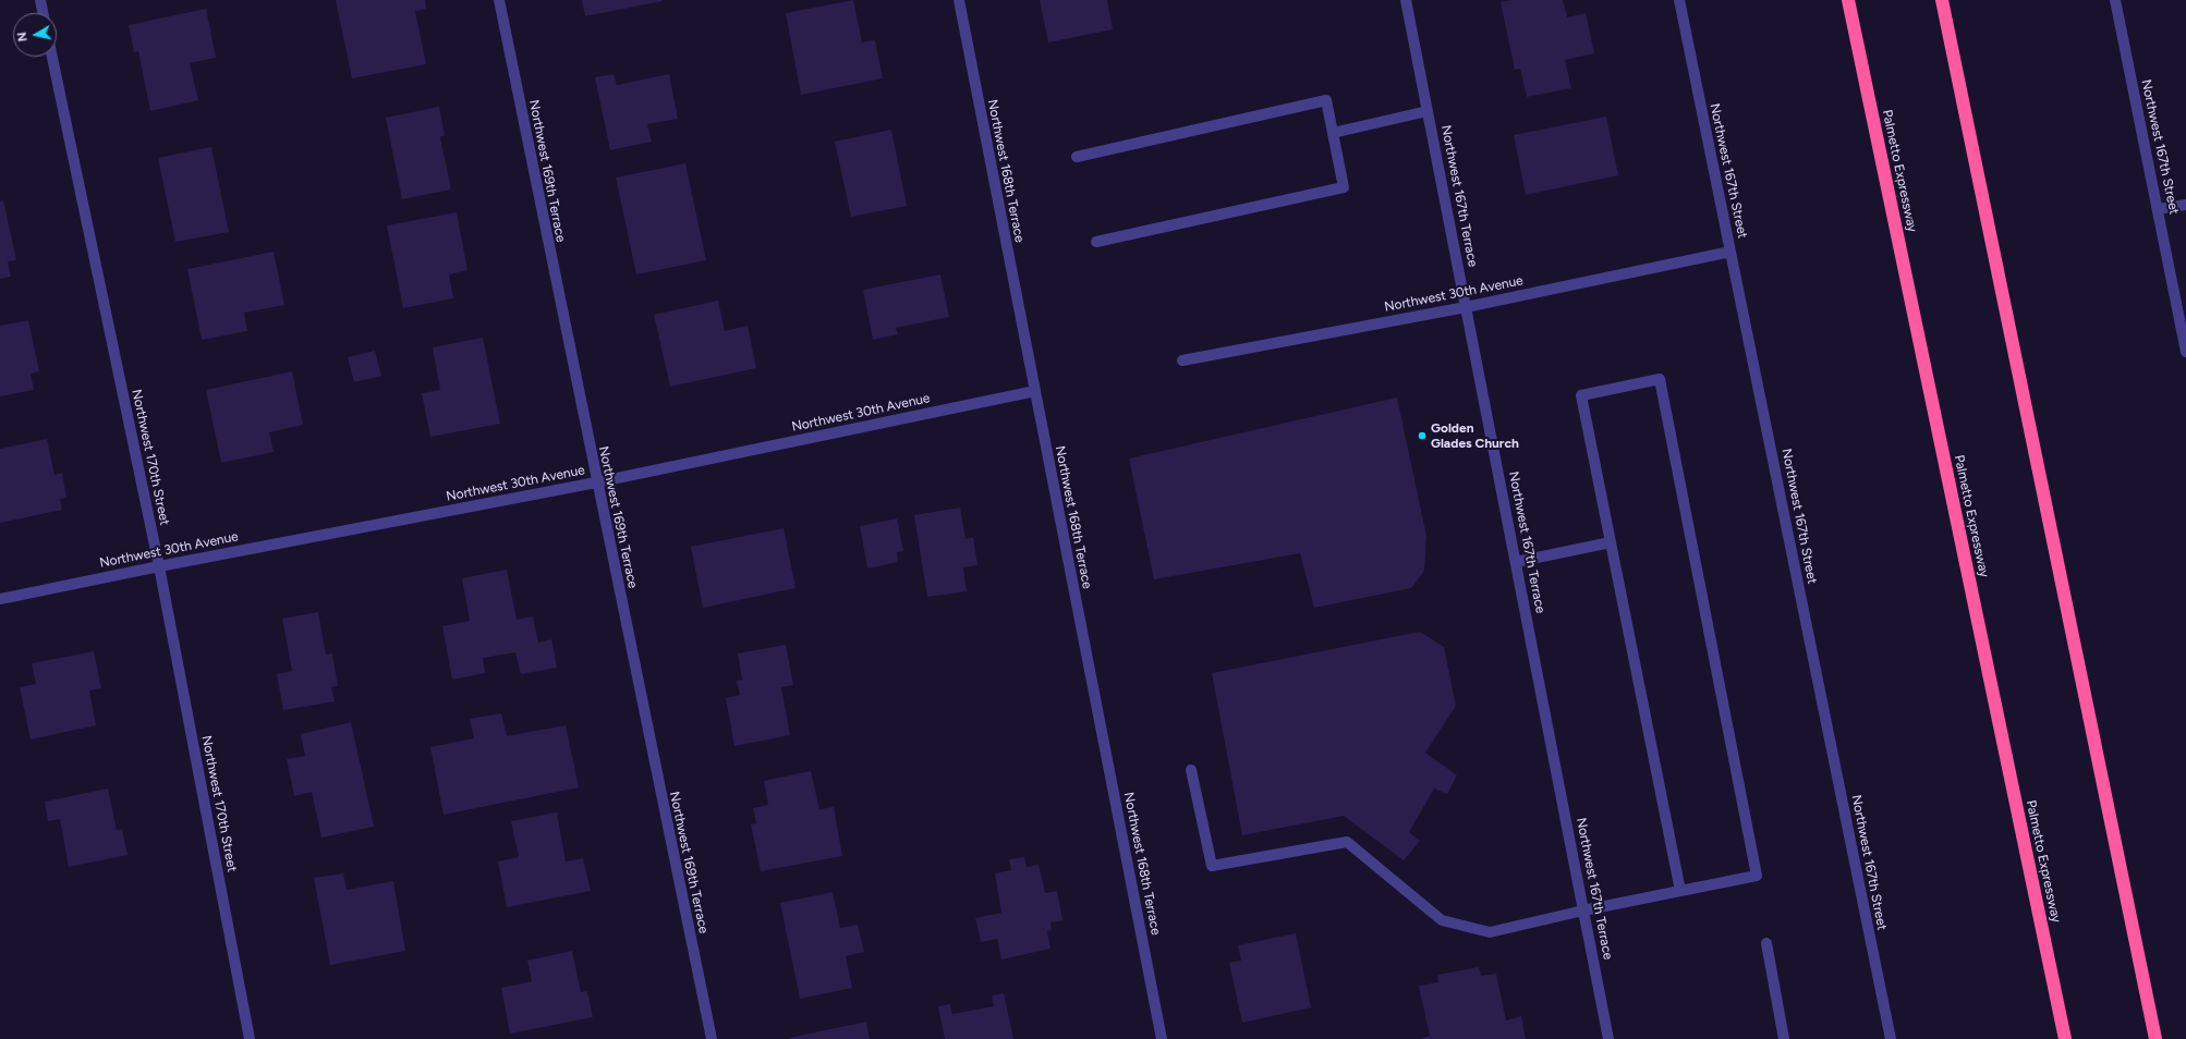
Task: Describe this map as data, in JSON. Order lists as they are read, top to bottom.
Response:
{
  "streets": {
    "highway": ["Palmetto Expressway"],
    "street": [
      "Northwest 167th Street",
      "Northwest 169th Terrace",
      "Northwest 168th Terrace",
      "Northwest 167th Terrace",
      "Northwest 30th Avenue",
      "Northwest 170th Street"
    ]
  },
  "crossings": [
    ["Northwest 167th Street", "Northwest 30th Avenue"],
    ["Northwest 169th Terrace", "Northwest 30th Avenue"],
    ["Northwest 168th Terrace", "Northwest 30th Avenue"],
    ["Northwest 167th Terrace", "Northwest 30th Avenue"],
    ["Northwest 30th Avenue", "Northwest 170th Street"]
  ],
  "places": ["Golden Glades Church"],
  "north": "left"
}
